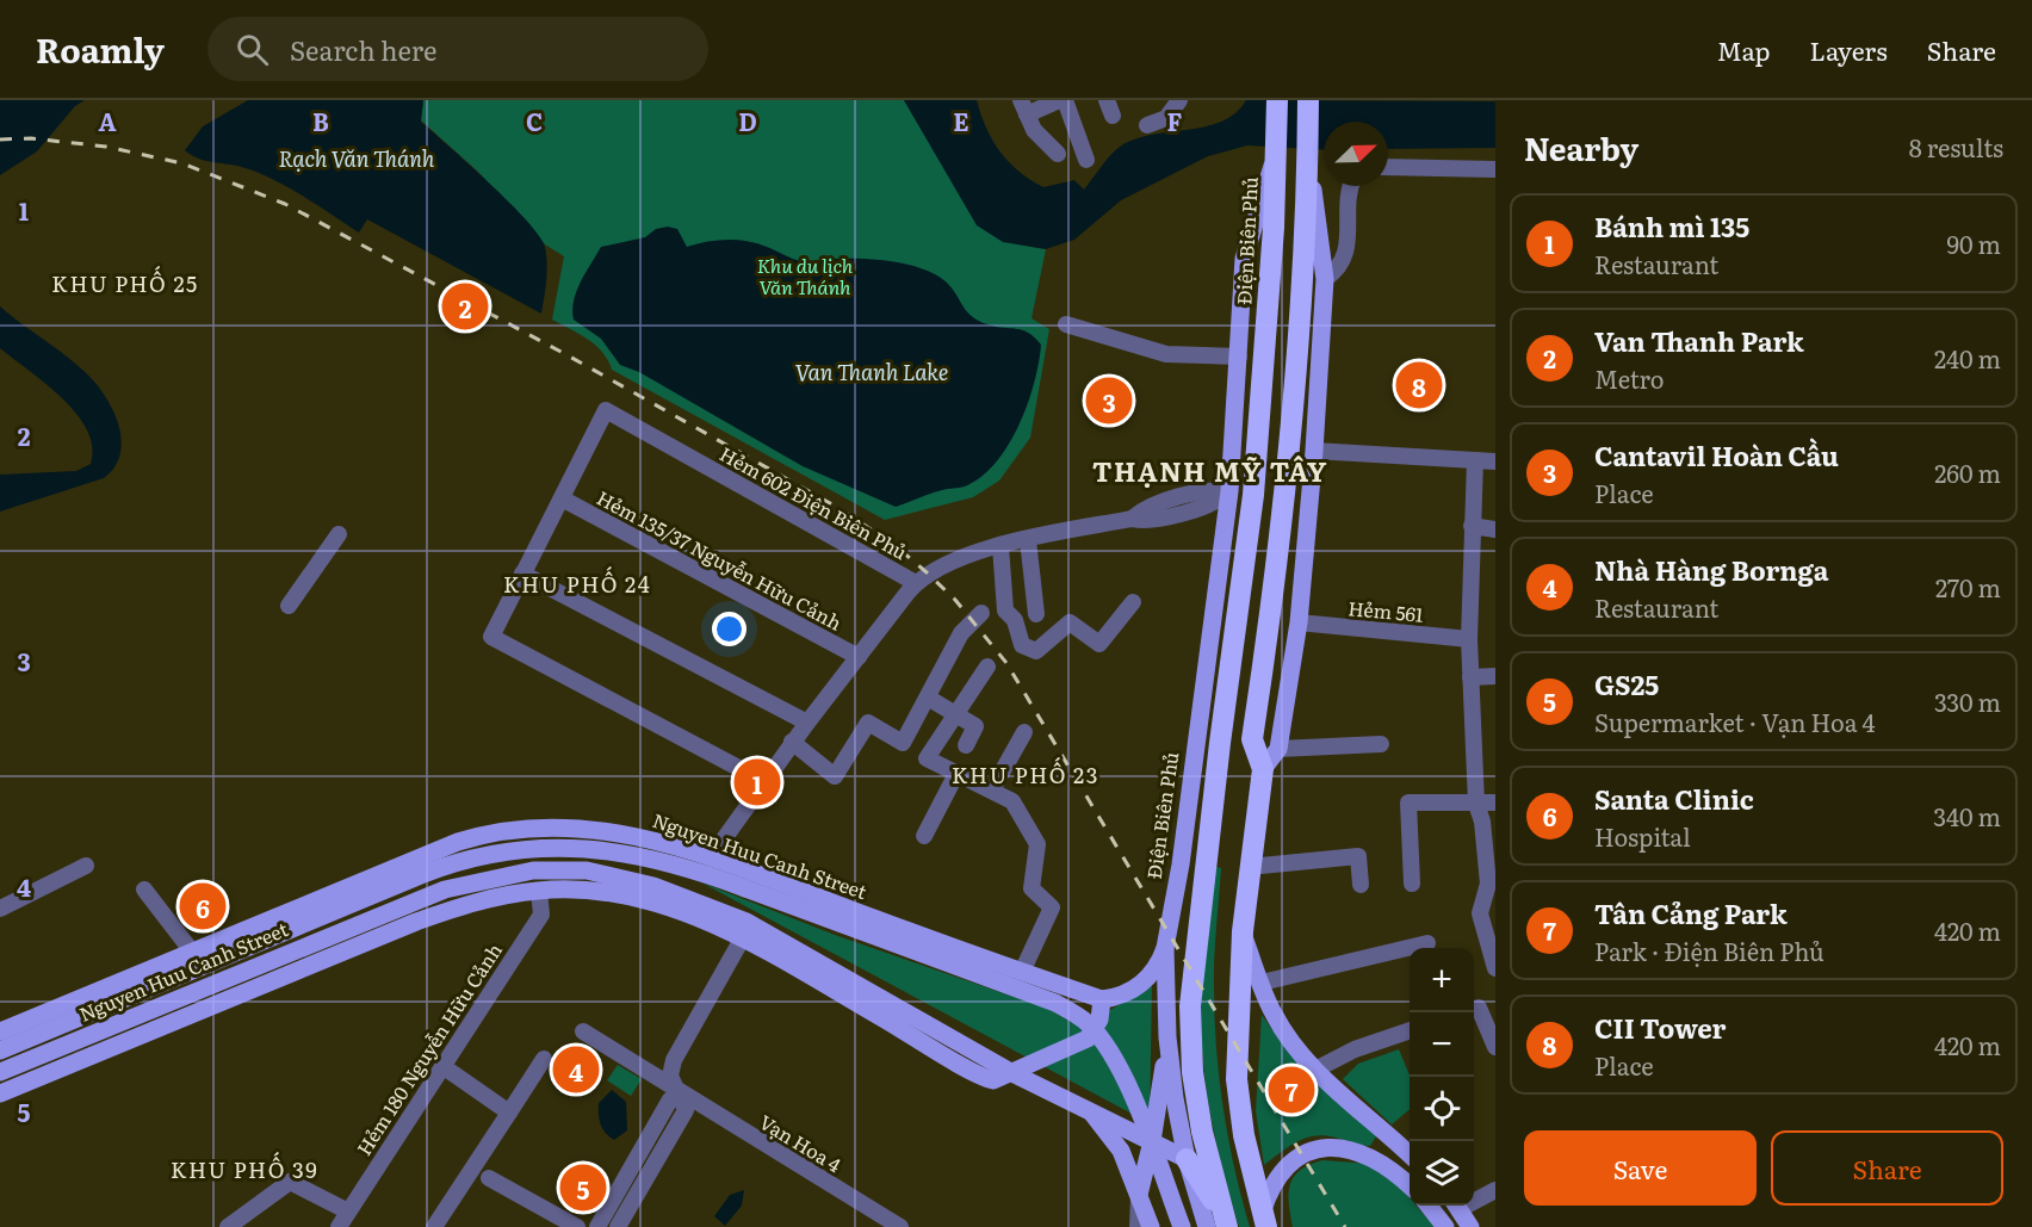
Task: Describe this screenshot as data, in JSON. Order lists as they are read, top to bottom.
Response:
{
  "streets": {
    "highway": ["Điện Biên Phủ"],
    "main road": ["Nguyen Huu Canh Street"],
    "street": [
      "Hẻm 602 Điện Biên Phủ",
      "Hẻm 135/37 Nguyễn Hữu Cảnh",
      "Hẻm 561",
      "Hẻm 180 Nguyễn Hữu Cảnh",
      "Vạn Hoa 4"
    ]
  },
  "crossings": [
    ["Điện Biên Phủ", "Hẻm 602 Điện Biên Phủ"],
    ["Hẻm 602 Điện Biên Phủ", "Hẻm 135/37 Nguyễn Hữu Cảnh"],
    ["Nguyen Huu Canh Street", "Hẻm 180 Nguyễn Hữu Cảnh"]
  ],
  "districts": [
    "KHU PHỐ 25",
    "THẠNH MỸ TÂY",
    "KHU PHỐ 24",
    "KHU PHỐ 23",
    "KHU PHỐ 39"
  ],
  "water": ["Rạch Văn Thánh", "Van Thanh Lake"],
  "parks": ["Khu du lịch Văn Thánh"],
  "north": "top right",
  "page": {
    "header": "Roamly",
    "search": "Search here",
    "nav": ["Map", "Layers", "Share"],
    "heading": ["Nearby", "8 results"],
    "list": [
      {
        "mark": "1",
        "name": "Bánh mì 135",
        "note": "Restaurant",
        "value": "90 m"
      },
      {
        "mark": "2",
        "name": "Van Thanh Park",
        "note": "Metro",
        "value": "240 m"
      },
      {
        "mark": "3",
        "name": "Cantavil Hoàn Cầu",
        "note": "Place",
        "value": "260 m"
      },
      {
        "mark": "4",
        "name": "Nhà Hàng Bornga",
        "note": "Restaurant",
        "value": "270 m"
      },
      {
        "mark": "5",
        "name": "GS25",
        "note": "Supermarket · Vạn Hoa 4",
        "value": "330 m"
      },
      {
        "mark": "6",
        "name": "Santa Clinic",
        "note": "Hospital",
        "value": "340 m"
      },
      {
        "mark": "7",
        "name": "Tân Cảng Park",
        "note": "Park · Điện Biên Phủ",
        "value": "420 m"
      },
      {
        "mark": "8",
        "name": "CII Tower",
        "note": "Place",
        "value": "420 m"
      }
    ],
    "pins": [
      "2",
      "8",
      "3",
      "1",
      "6",
      "4",
      "7",
      "5"
    ],
    "map_buttons": ["+", "−"],
    "buttons": ["Save", "Share"]
  },
  "grid": {
    "columns": [
      "A",
      "B",
      "C",
      "D",
      "E",
      "F"
    ],
    "rows": [
      "1",
      "2",
      "3",
      "4",
      "5"
    ]
  }
}
